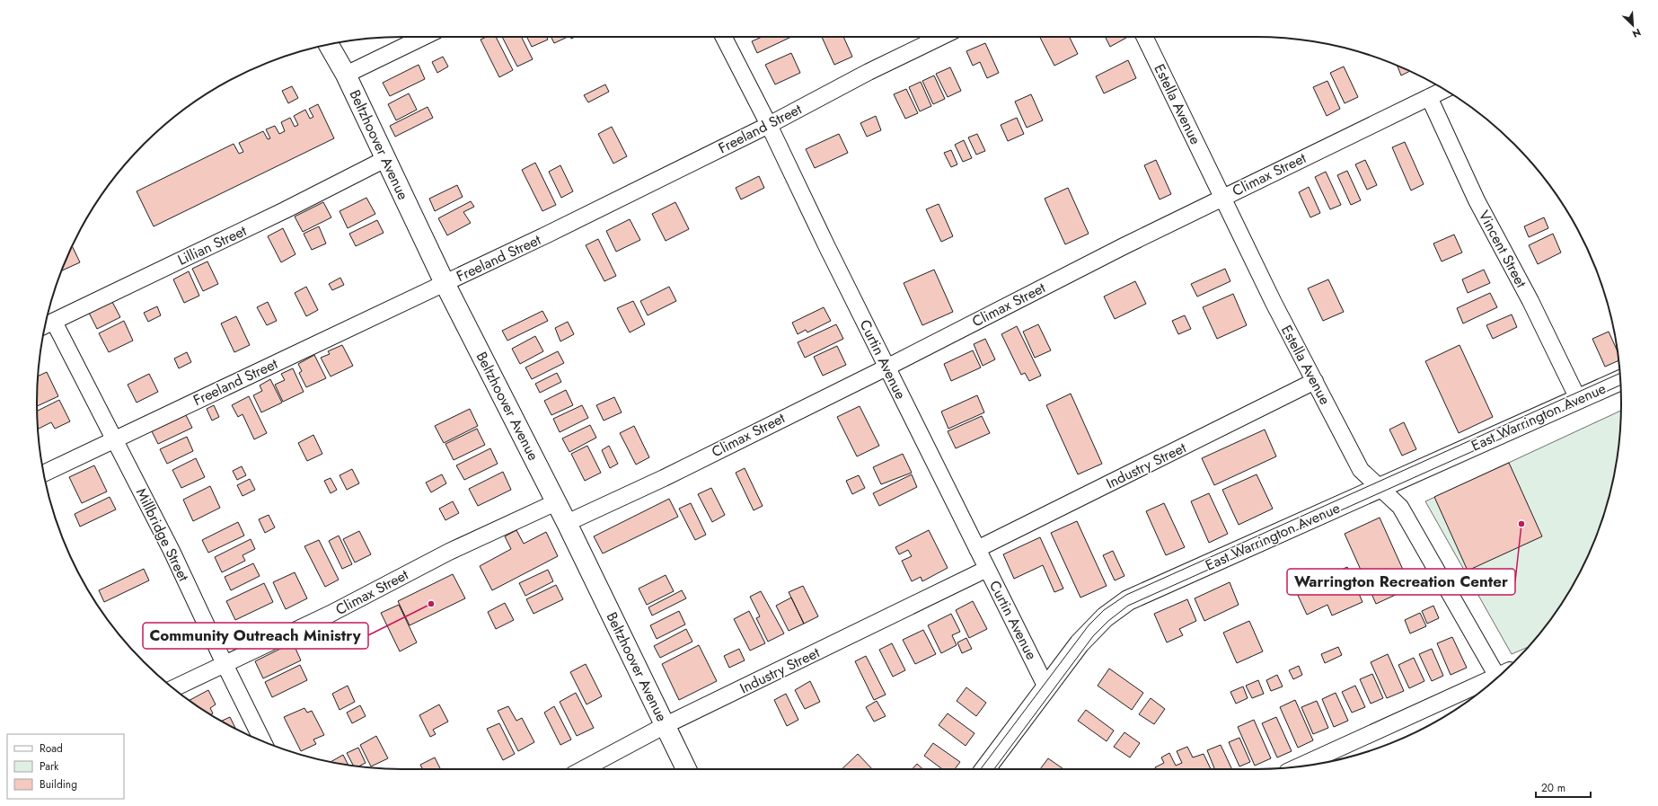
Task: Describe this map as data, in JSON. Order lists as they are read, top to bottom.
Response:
{
  "streets": {
    "street": [
      "Estella Avenue",
      "Freeland Street",
      "Beltzhoover Avenue",
      "Climax Street",
      "Lillian Street",
      "Vincent Street",
      "Curtin Avenue",
      "East Warrington Avenue",
      "Industry Street",
      "Millbridge Street"
    ]
  },
  "crossings": [
    ["Estella Avenue", "Climax Street"],
    ["Estella Avenue", "East Warrington Avenue"],
    ["Estella Avenue", "Industry Street"],
    ["Freeland Street", "Beltzhoover Avenue"],
    ["Freeland Street", "Curtin Avenue"],
    ["Freeland Street", "Millbridge Street"],
    ["Beltzhoover Avenue", "Climax Street"],
    ["Beltzhoover Avenue", "Lillian Street"],
    ["Beltzhoover Avenue", "Industry Street"],
    ["Climax Street", "Vincent Street"],
    ["Climax Street", "Curtin Avenue"],
    ["Climax Street", "Millbridge Street"],
    ["Lillian Street", "Millbridge Street"],
    ["Vincent Street", "East Warrington Avenue"],
    ["Curtin Avenue", "East Warrington Avenue"],
    ["Curtin Avenue", "Industry Street"]
  ],
  "places": ["Warrington Recreation Center", "Community Outreach Ministry"],
  "legend": ["Road", "Park", "Building"],
  "scale_bar": "20 m",
  "north": "bottom right"
}
